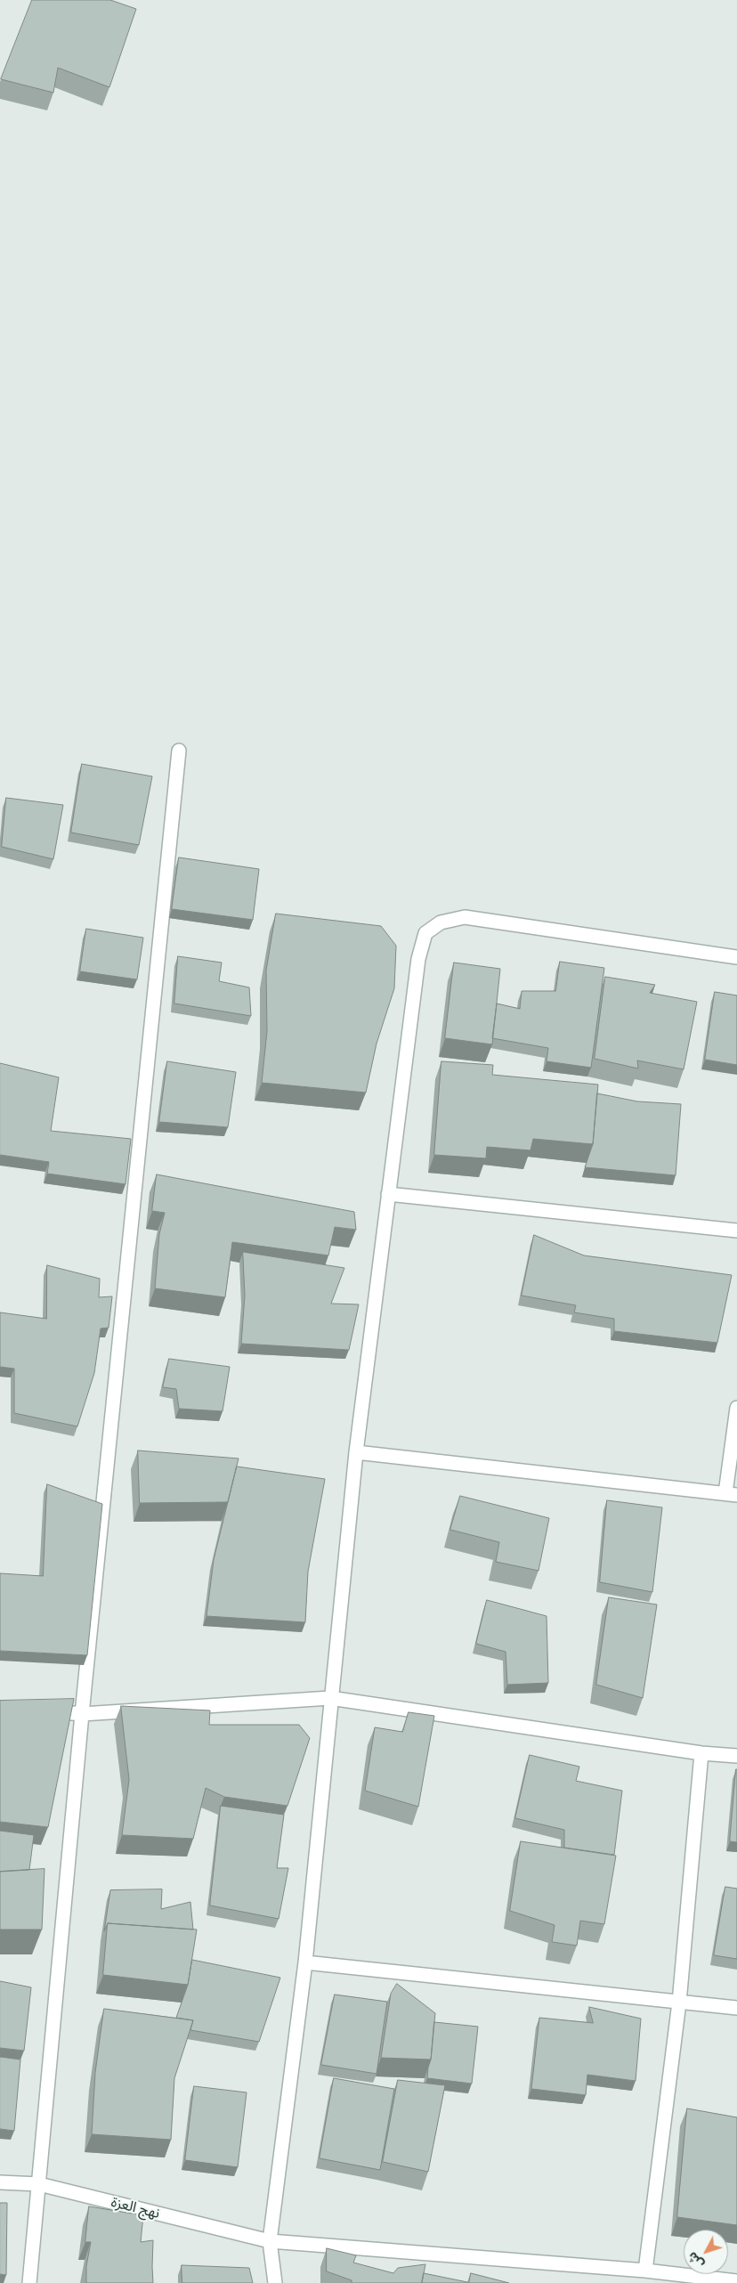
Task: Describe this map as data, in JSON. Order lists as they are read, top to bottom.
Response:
{
  "streets": {
    "street": ["نهج العزة"]
  },
  "north": "bottom left"
}
